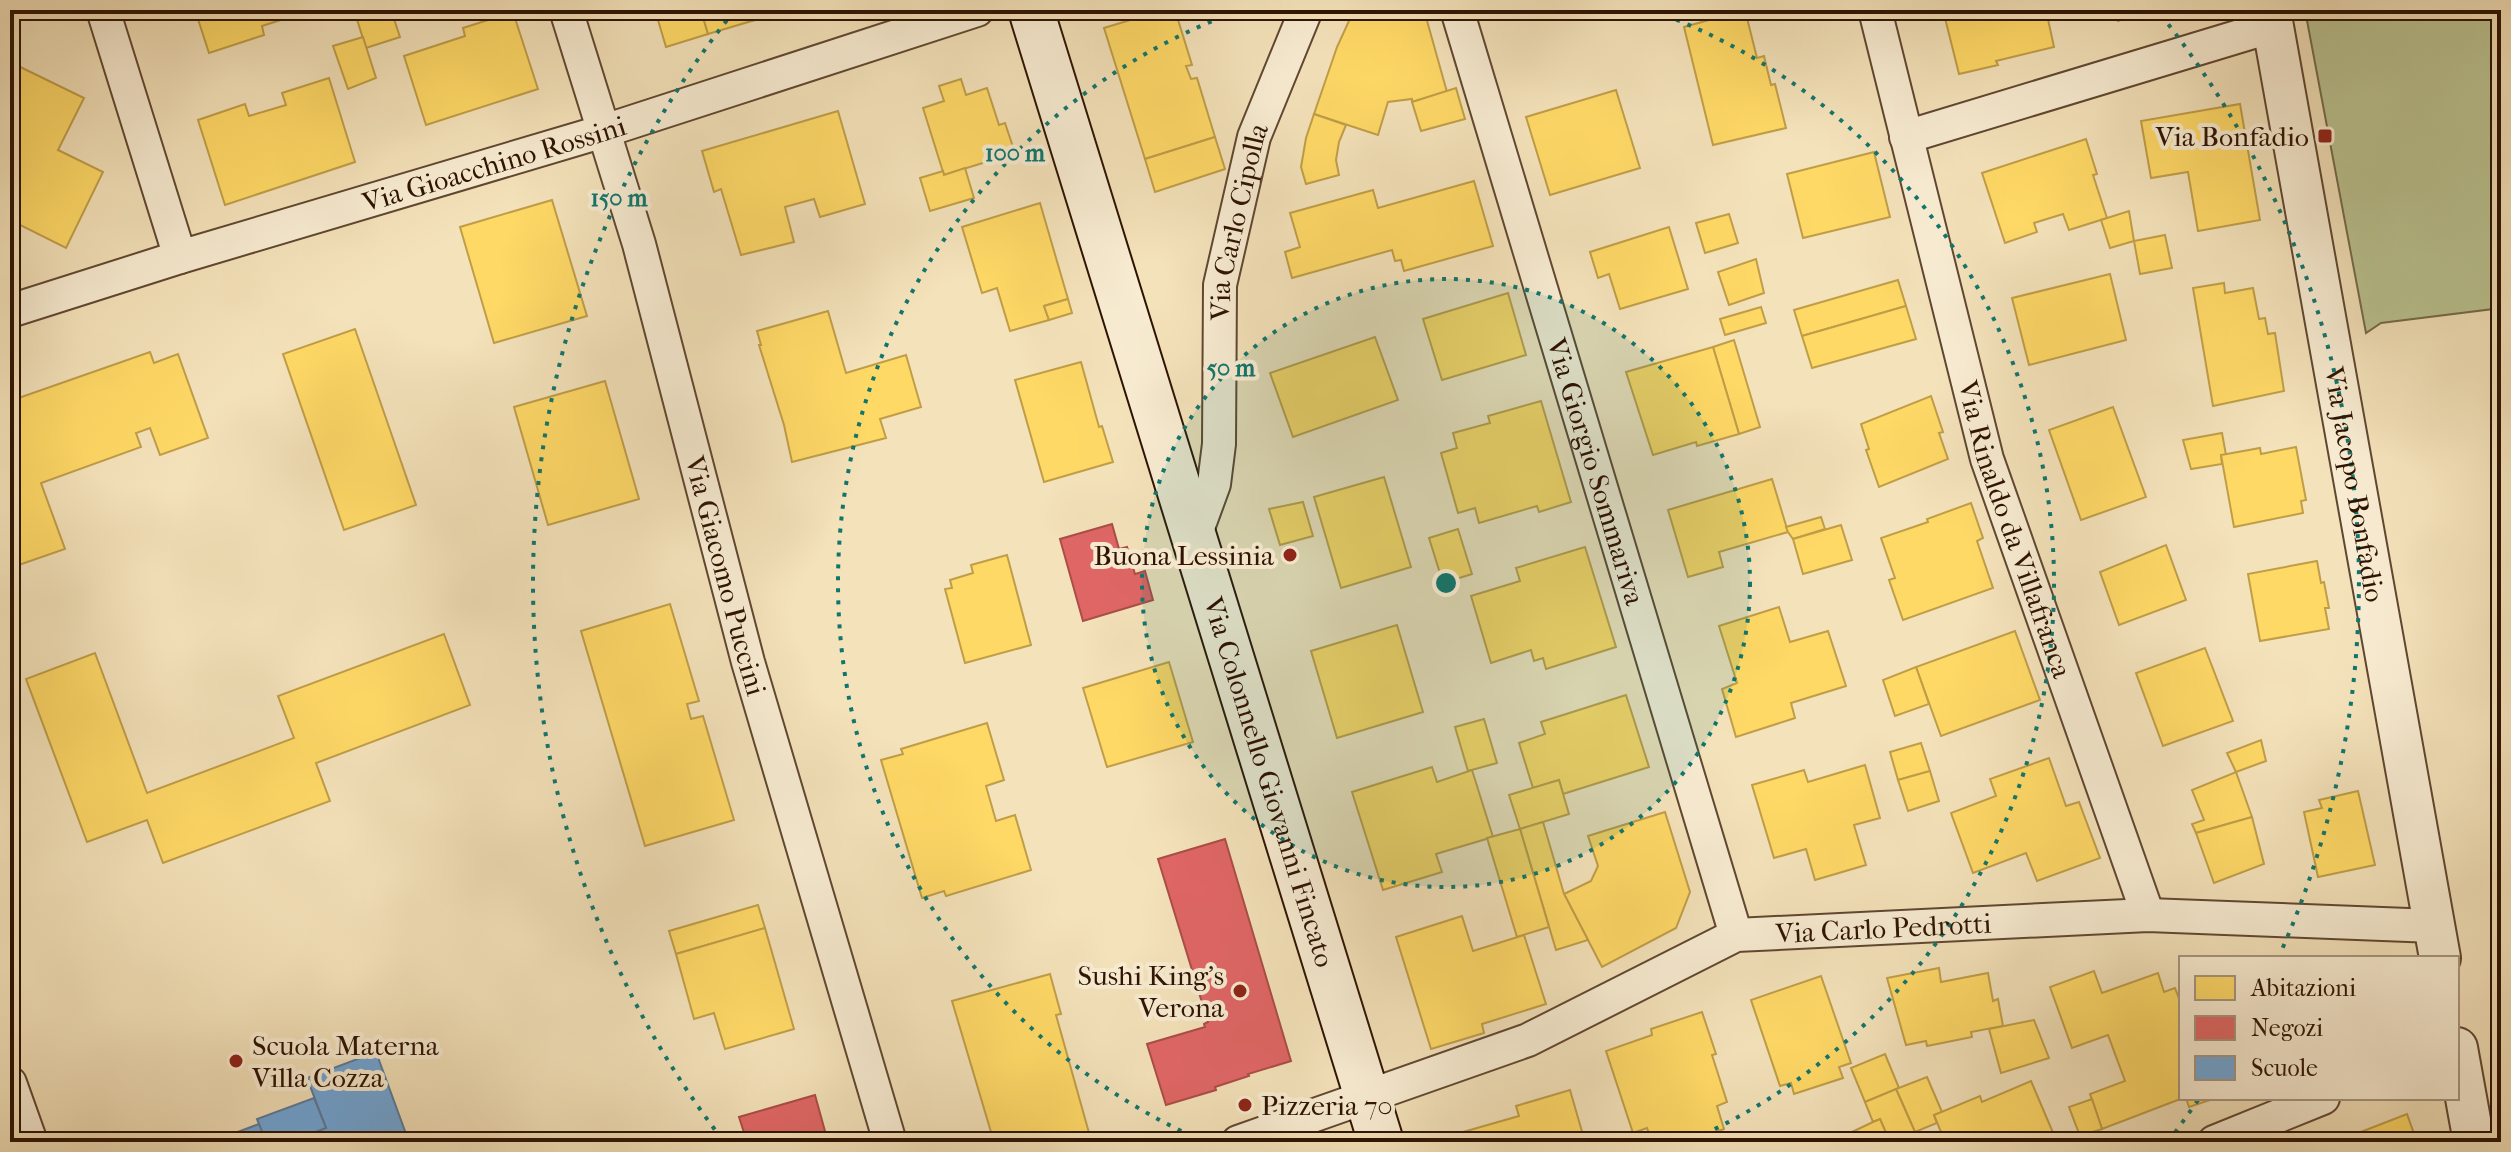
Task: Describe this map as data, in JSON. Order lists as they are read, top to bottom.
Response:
{
  "streets": {
    "main road": ["Via Colonnello Giovanni Fincato"],
    "street": [
      "Via Gioacchino Rossini",
      "Via Carlo Cipolla",
      "Via Giorgio Sommariva",
      "Via Jacopo Bonfadio",
      "Via Rinaldo da Villafranca",
      "Via Giacomo Puccini",
      "Via Carlo Pedrotti"
    ]
  },
  "crossings": [
    ["Via Gioacchino Rossini", "Via Giacomo Puccini"],
    ["Via Carlo Cipolla", "Via Colonnello Giovanni Fincato"],
    ["Via Giorgio Sommariva", "Via Carlo Pedrotti"],
    ["Via Jacopo Bonfadio", "Via Carlo Pedrotti"],
    ["Via Rinaldo da Villafranca", "Via Carlo Pedrotti"],
    ["Via Colonnello Giovanni Fincato", "Via Carlo Pedrotti"]
  ],
  "places": {
    "transit": ["Via Bonfadio"],
    "other": [
      "Buona Lessinia",
      "Sushi King's Verona",
      "Scuola Materna Villa Cozza",
      "Pizzeria 70"
    ]
  },
  "legend": ["Abitazioni", "Negozi", "Scuole"],
  "rings": ["100 m", "150 m", "50 m"]
}
